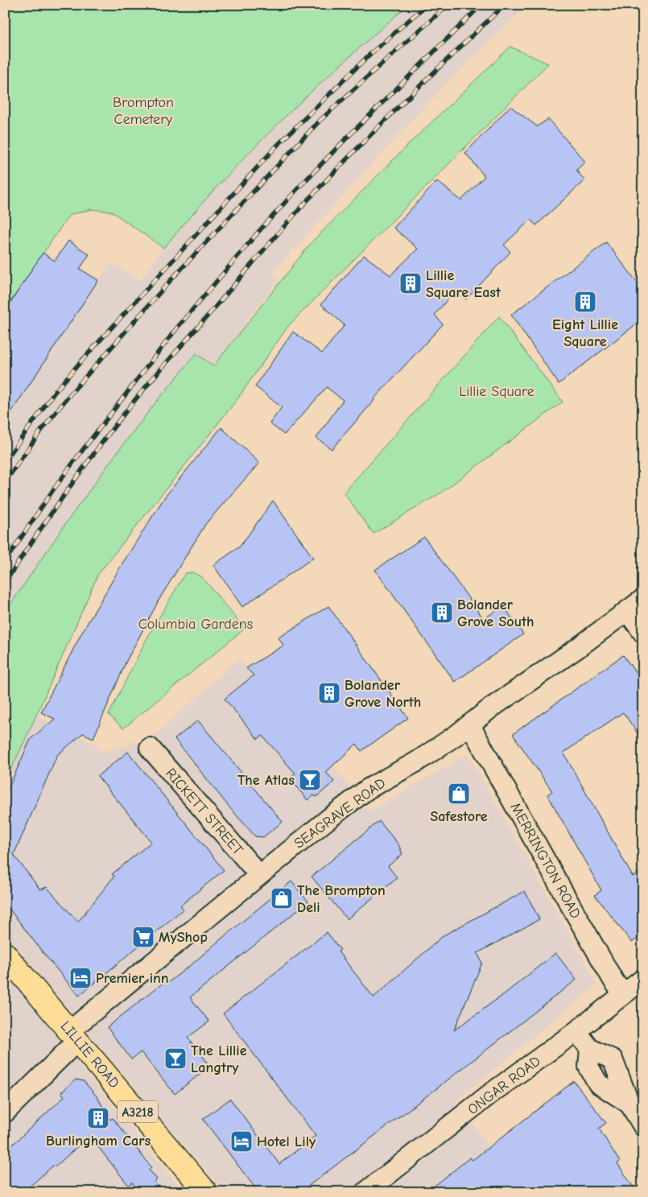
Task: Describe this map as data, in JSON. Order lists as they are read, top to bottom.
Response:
{
  "streets": {
    "main road": ["LILLIE ROAD", "A3218"],
    "street": [
      "RICKETT STREET",
      "SEAGRAVE ROAD",
      "MERRINGTON ROAD",
      "ONGAR ROAD"
    ]
  },
  "crossings": [
    ["RICKETT STREET", "SEAGRAVE ROAD"],
    ["SEAGRAVE ROAD", "MERRINGTON ROAD"],
    ["SEAGRAVE ROAD", "LILLIE ROAD"],
    ["MERRINGTON ROAD", "ONGAR ROAD"]
  ],
  "parks": ["Brompton Cemetery", "Lillie Square", "Columbia Gardens"],
  "places": {
    "building": [
      "Lillie Square East",
      "Eight Lillie Square",
      "Bolander Grove South",
      "Bolander Grove North",
      "Burlingham Cars"
    ],
    "bar": ["The Atlas", "The Lillie Langtry"],
    "shop": ["Safestore", "The Brompton Deli"],
    "supermarket": ["MyShop"],
    "hotel": ["Premier inn", "Hotel Lily"]
  }
}
